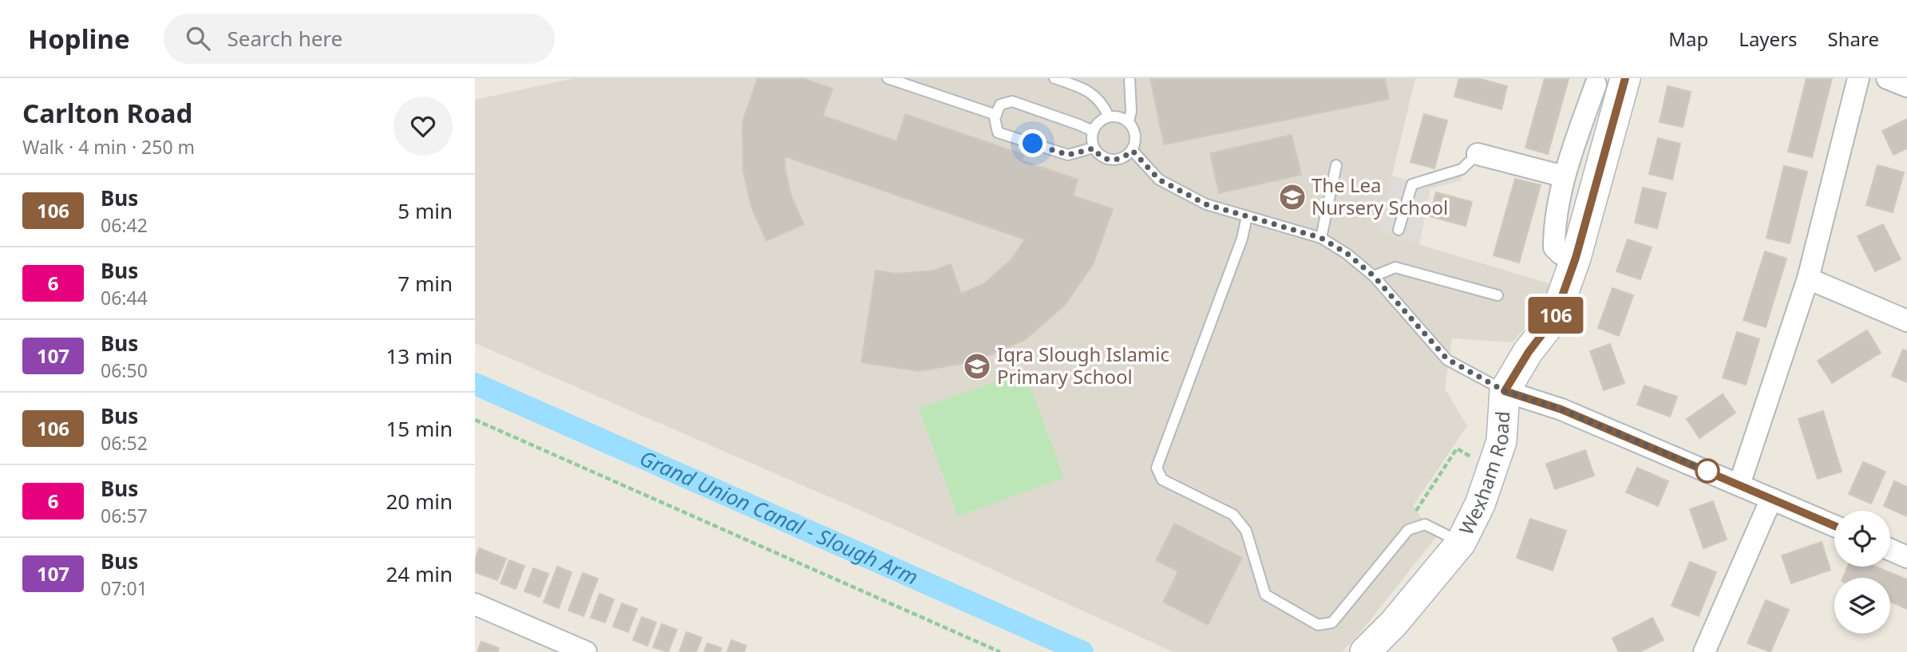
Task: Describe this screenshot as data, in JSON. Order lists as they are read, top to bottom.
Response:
{
  "streets": {
    "street": ["Wexham Road"]
  },
  "water": ["Grand Union Canal - Slough Arm"],
  "places": {
    "school or university": ["The Lea Nursery School", "Iqra Slough Islamic Primary School"]
  },
  "lines": ["bus line 106"],
  "page": {
    "header": "Hopline",
    "search": "Search here",
    "nav": ["Map", "Layers", "Share"],
    "heading": ["Carlton Road", "Walk · 4 min · 250 m"],
    "on_map": "106",
    "list": [
      {
        "mark": "106",
        "name": "Bus",
        "note": "06:42",
        "value": "5 min"
      },
      {
        "mark": "6",
        "name": "Bus",
        "note": "06:44",
        "value": "7 min"
      },
      {
        "mark": "107",
        "name": "Bus",
        "note": "06:50",
        "value": "13 min"
      },
      {
        "mark": "106",
        "name": "Bus",
        "note": "06:52",
        "value": "15 min"
      },
      {
        "mark": "6",
        "name": "Bus",
        "note": "06:57",
        "value": "20 min"
      },
      {
        "mark": "107",
        "name": "Bus",
        "note": "07:01",
        "value": "24 min"
      }
    ]
  }
}
